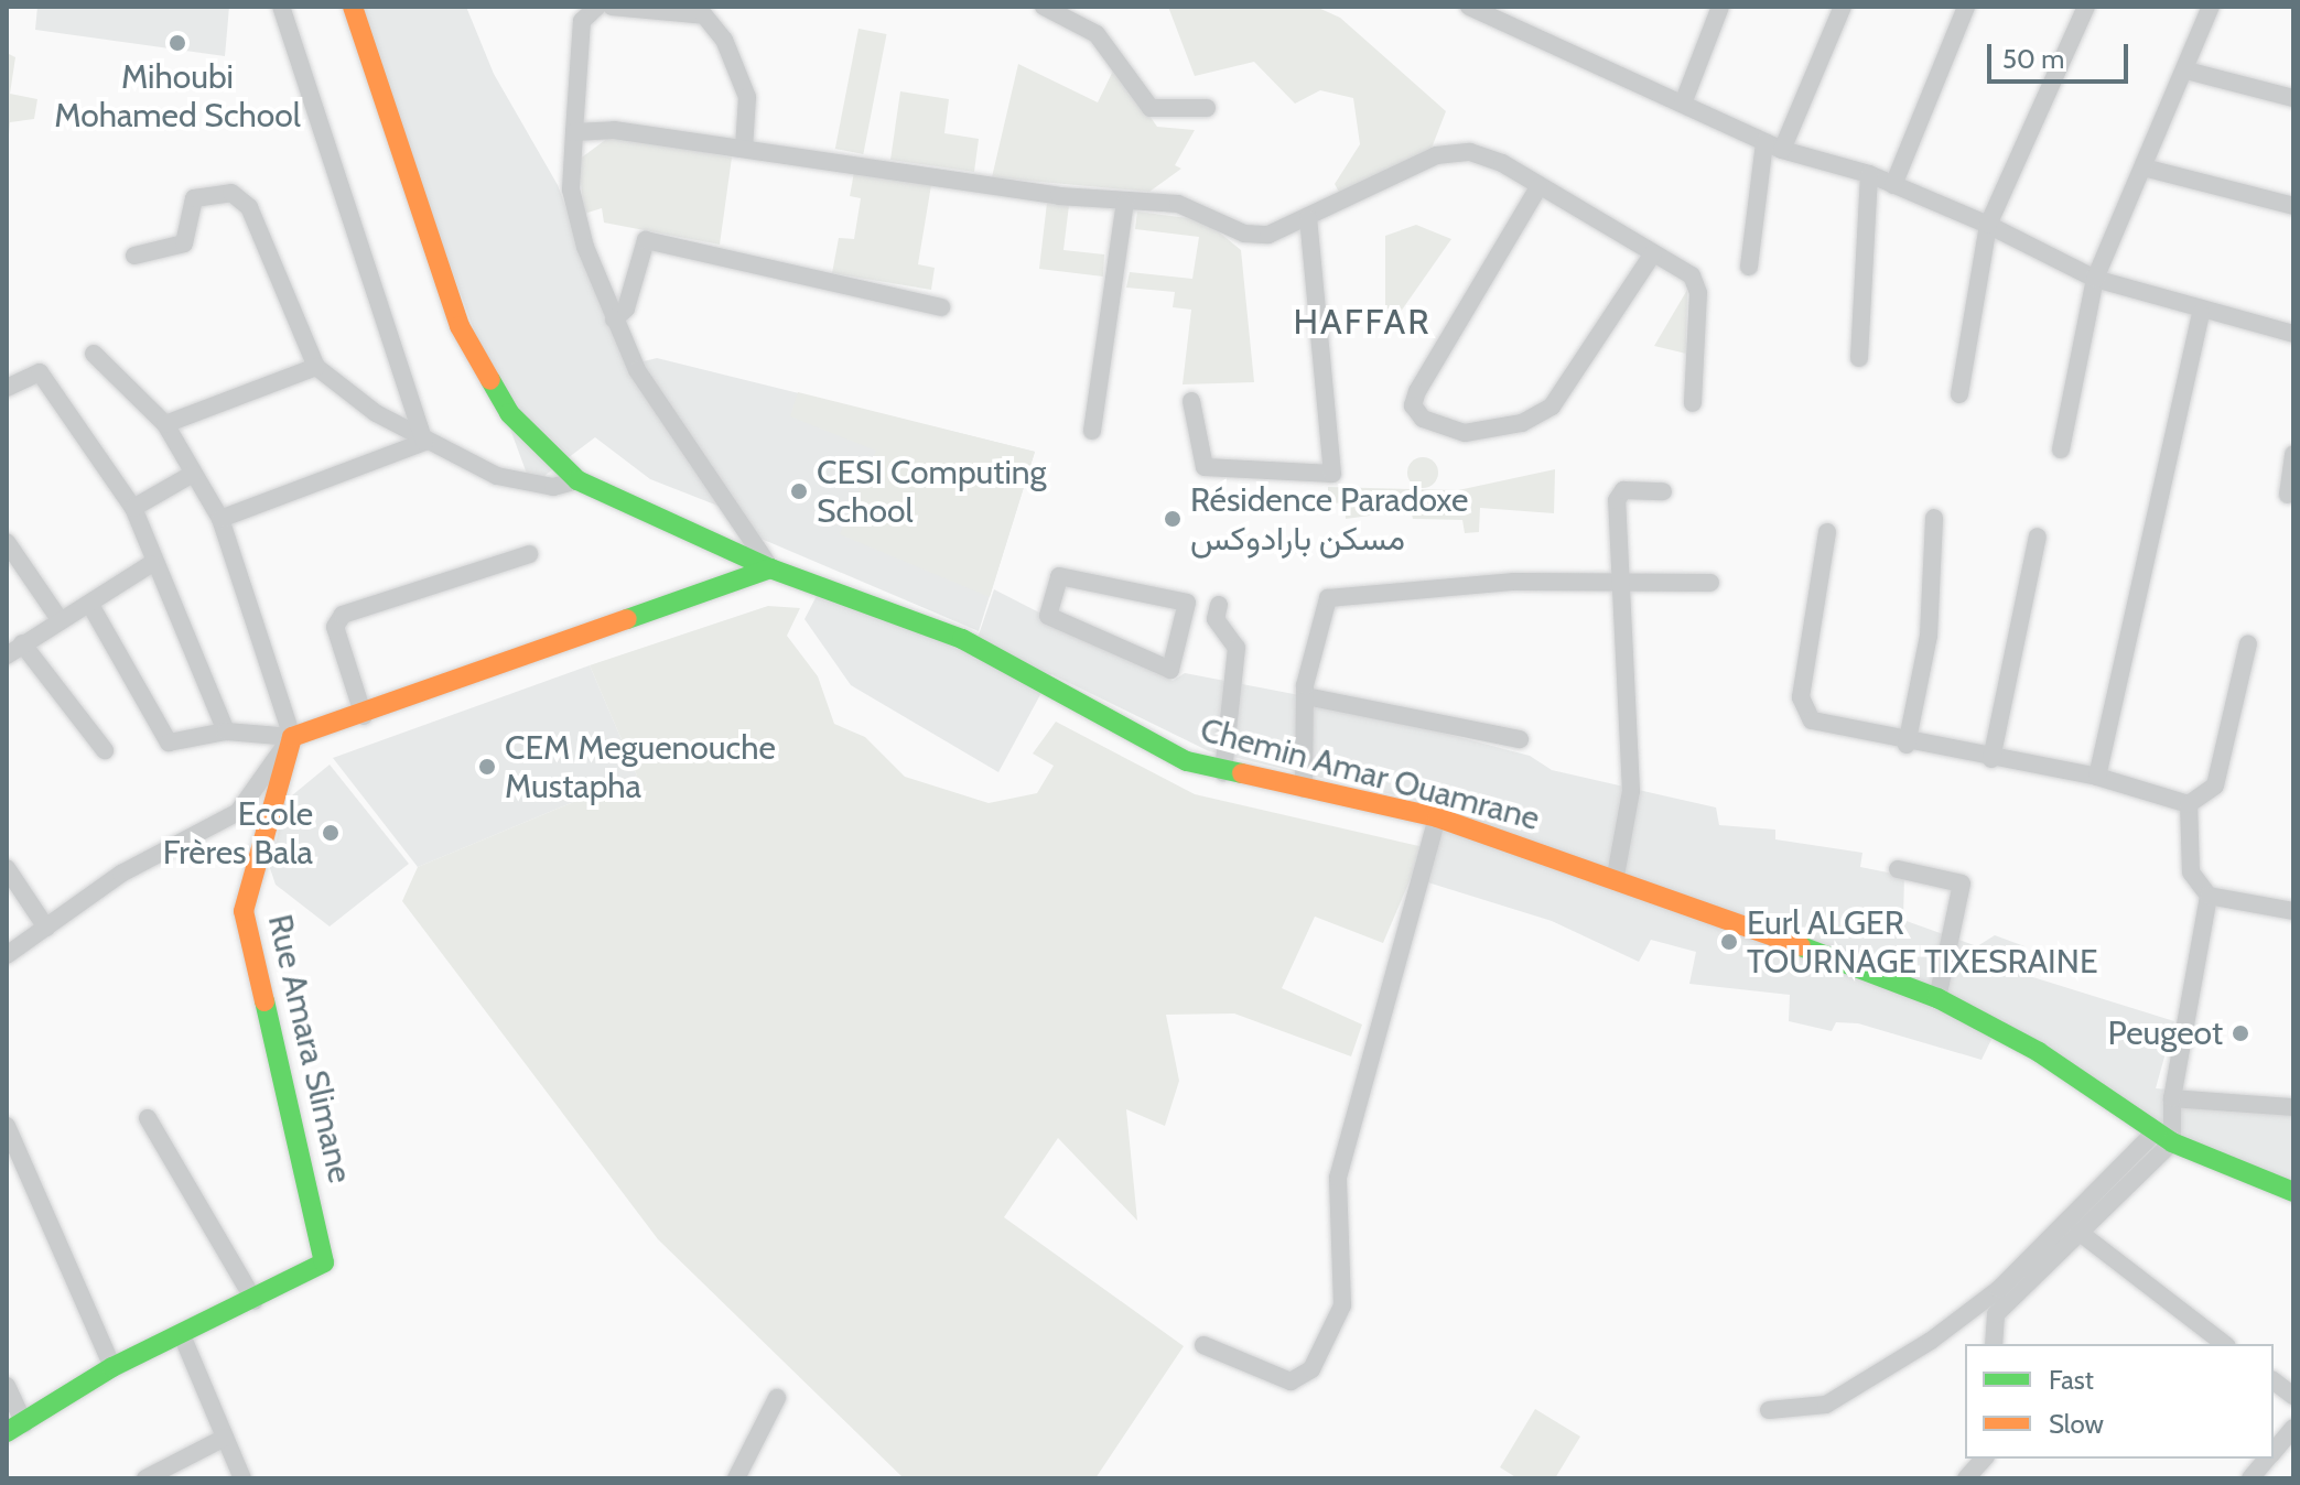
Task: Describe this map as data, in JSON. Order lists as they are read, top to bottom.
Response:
{
  "streets": {
    "main road": ["Chemin Amar Ouamrane", "Rue Amara Slimane"]
  },
  "districts": ["HAFFAR"],
  "places": [
    "Mihoubi Mohamed School",
    "CESI Computing School",
    "Résidence Paradoxe مسكن بارادوكس",
    "CEM Meguenouche Mustapha",
    "Ecole Frères Bala",
    "Eurl ALGER TOURNAGE TIXESRAINE",
    "Peugeot"
  ],
  "legend": ["Fast", "Slow"],
  "scale_bar": "50 m"
}
